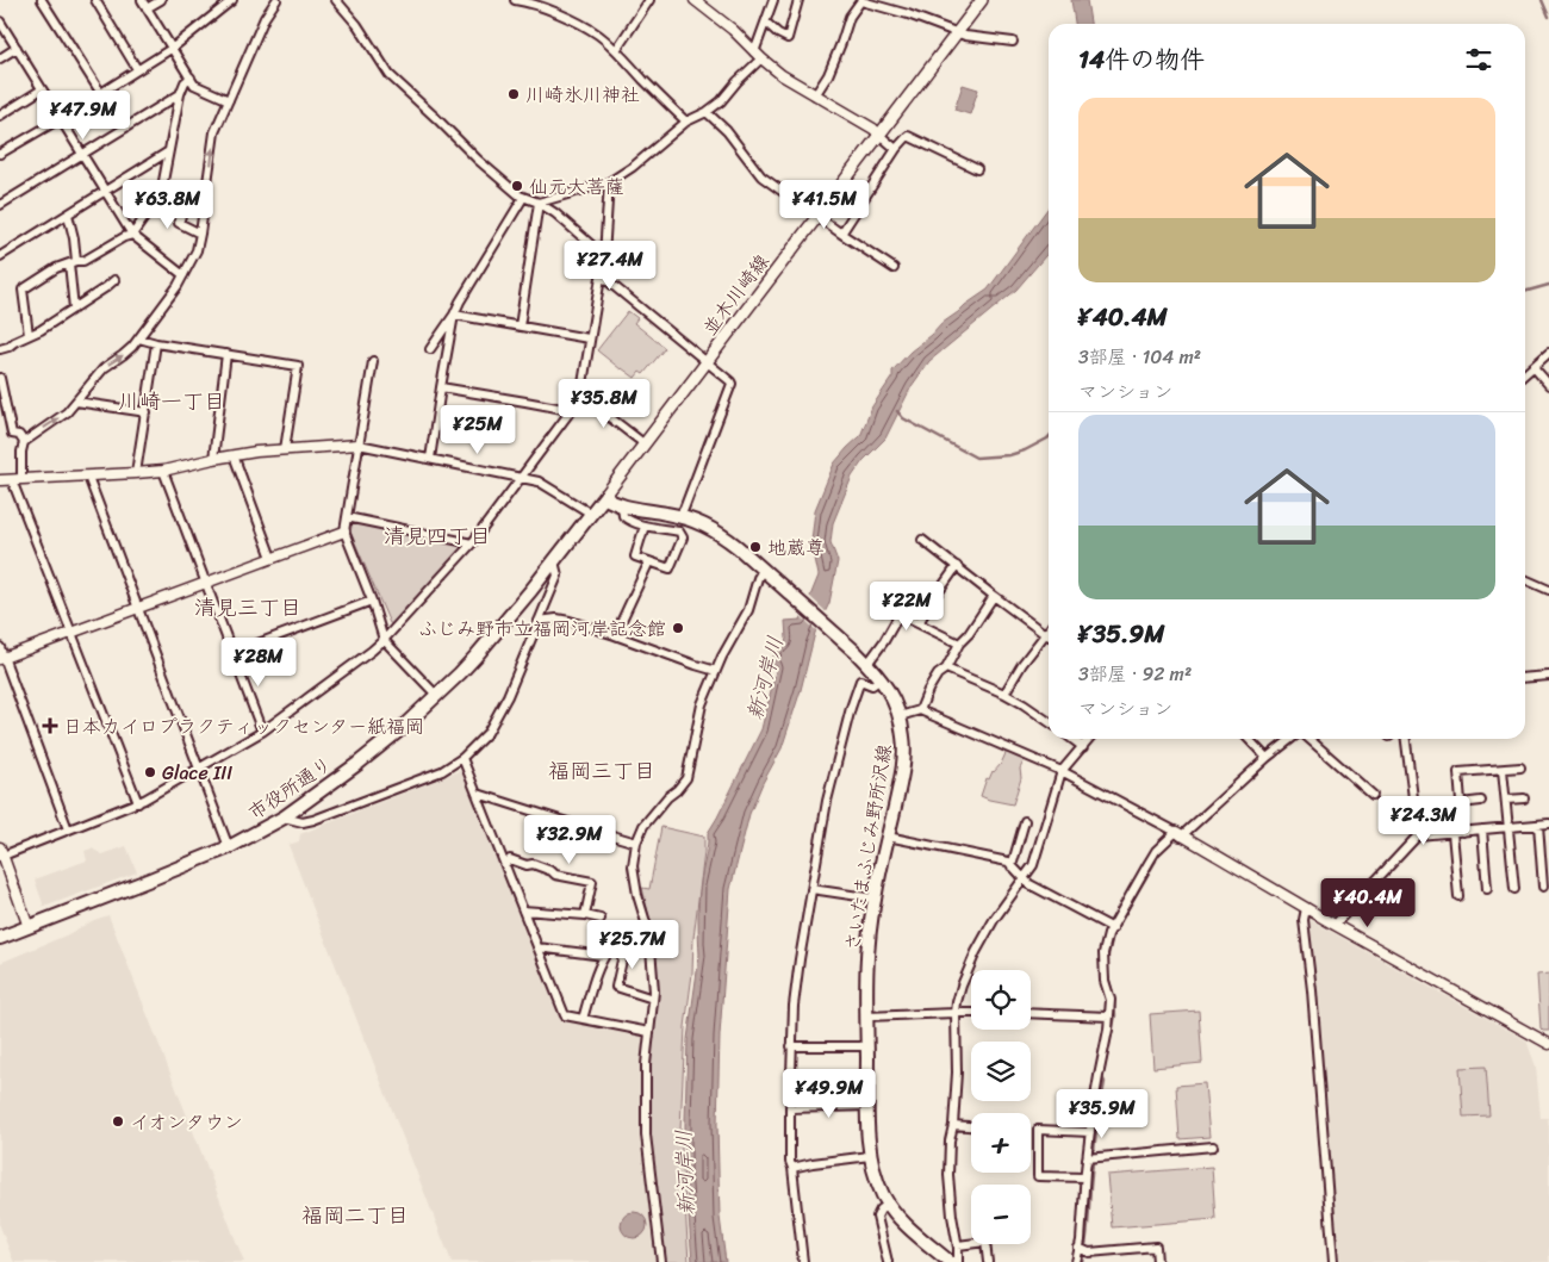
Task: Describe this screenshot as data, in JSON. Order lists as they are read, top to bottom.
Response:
{
  "streets": {
    "main road": ["並木川崎線", "市役所通り", "さいたまふじみ野所沢線"]
  },
  "crossings": [
    ["並木川崎線", "市役所通り"]
  ],
  "districts": [
    "川崎一丁目",
    "清見四丁目",
    "清見三丁目",
    "福岡三丁目",
    "福岡二丁目"
  ],
  "water": ["新河岸川"],
  "places": {
    "other": [
      "川崎氷川神社",
      "仙元大菩薩",
      "地蔵尊",
      "ふじみ野市立福岡河岸記念館",
      "Glace III",
      "イオンタウン"
    ],
    "health": ["日本カイロプラクティックセンター紙福岡"]
  },
  "page": {
    "heading": "14件の物件",
    "price": [
      "¥47.9M",
      "¥63.8M",
      "¥41.5M",
      "¥27.4M",
      "¥35.8M",
      "¥25M",
      "¥22M",
      "¥28M",
      "¥24.3M",
      "¥32.9M",
      "¥40.4M",
      "¥25.7M",
      "¥49.9M",
      "¥35.9M"
    ],
    "list": [
      {
        "name": "¥40.4M",
        "note": "3部屋 · 104 m² · マンション"
      },
      {
        "name": "¥35.9M",
        "note": "3部屋 · 92 m² · マンション"
      }
    ],
    "map_buttons": ["+", "−"]
  }
}
